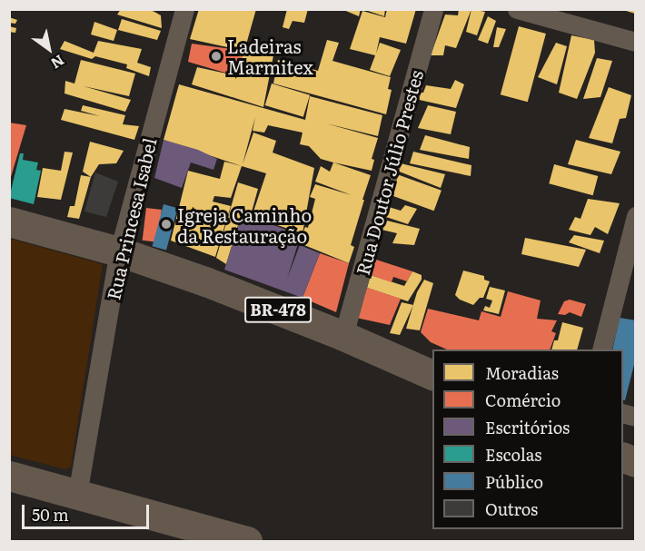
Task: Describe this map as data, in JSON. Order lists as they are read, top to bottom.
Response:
{
  "streets": {
    "main road": ["BR-478"],
    "street": ["Rua Doutor Júlio Prestes", "Rua Princesa Isabel"]
  },
  "crossings": [
    ["Rua Doutor Júlio Prestes", "BR-478"],
    ["Rua Princesa Isabel", "BR-478"]
  ],
  "places": ["Ladeiras Marmitex", "Igreja Caminho da Restauração"],
  "legend": [
    "Moradias",
    "Comércio",
    "Escritórios",
    "Escolas",
    "Público",
    "Outros"
  ],
  "scale_bar": "50 m",
  "north": "bottom right"
}
